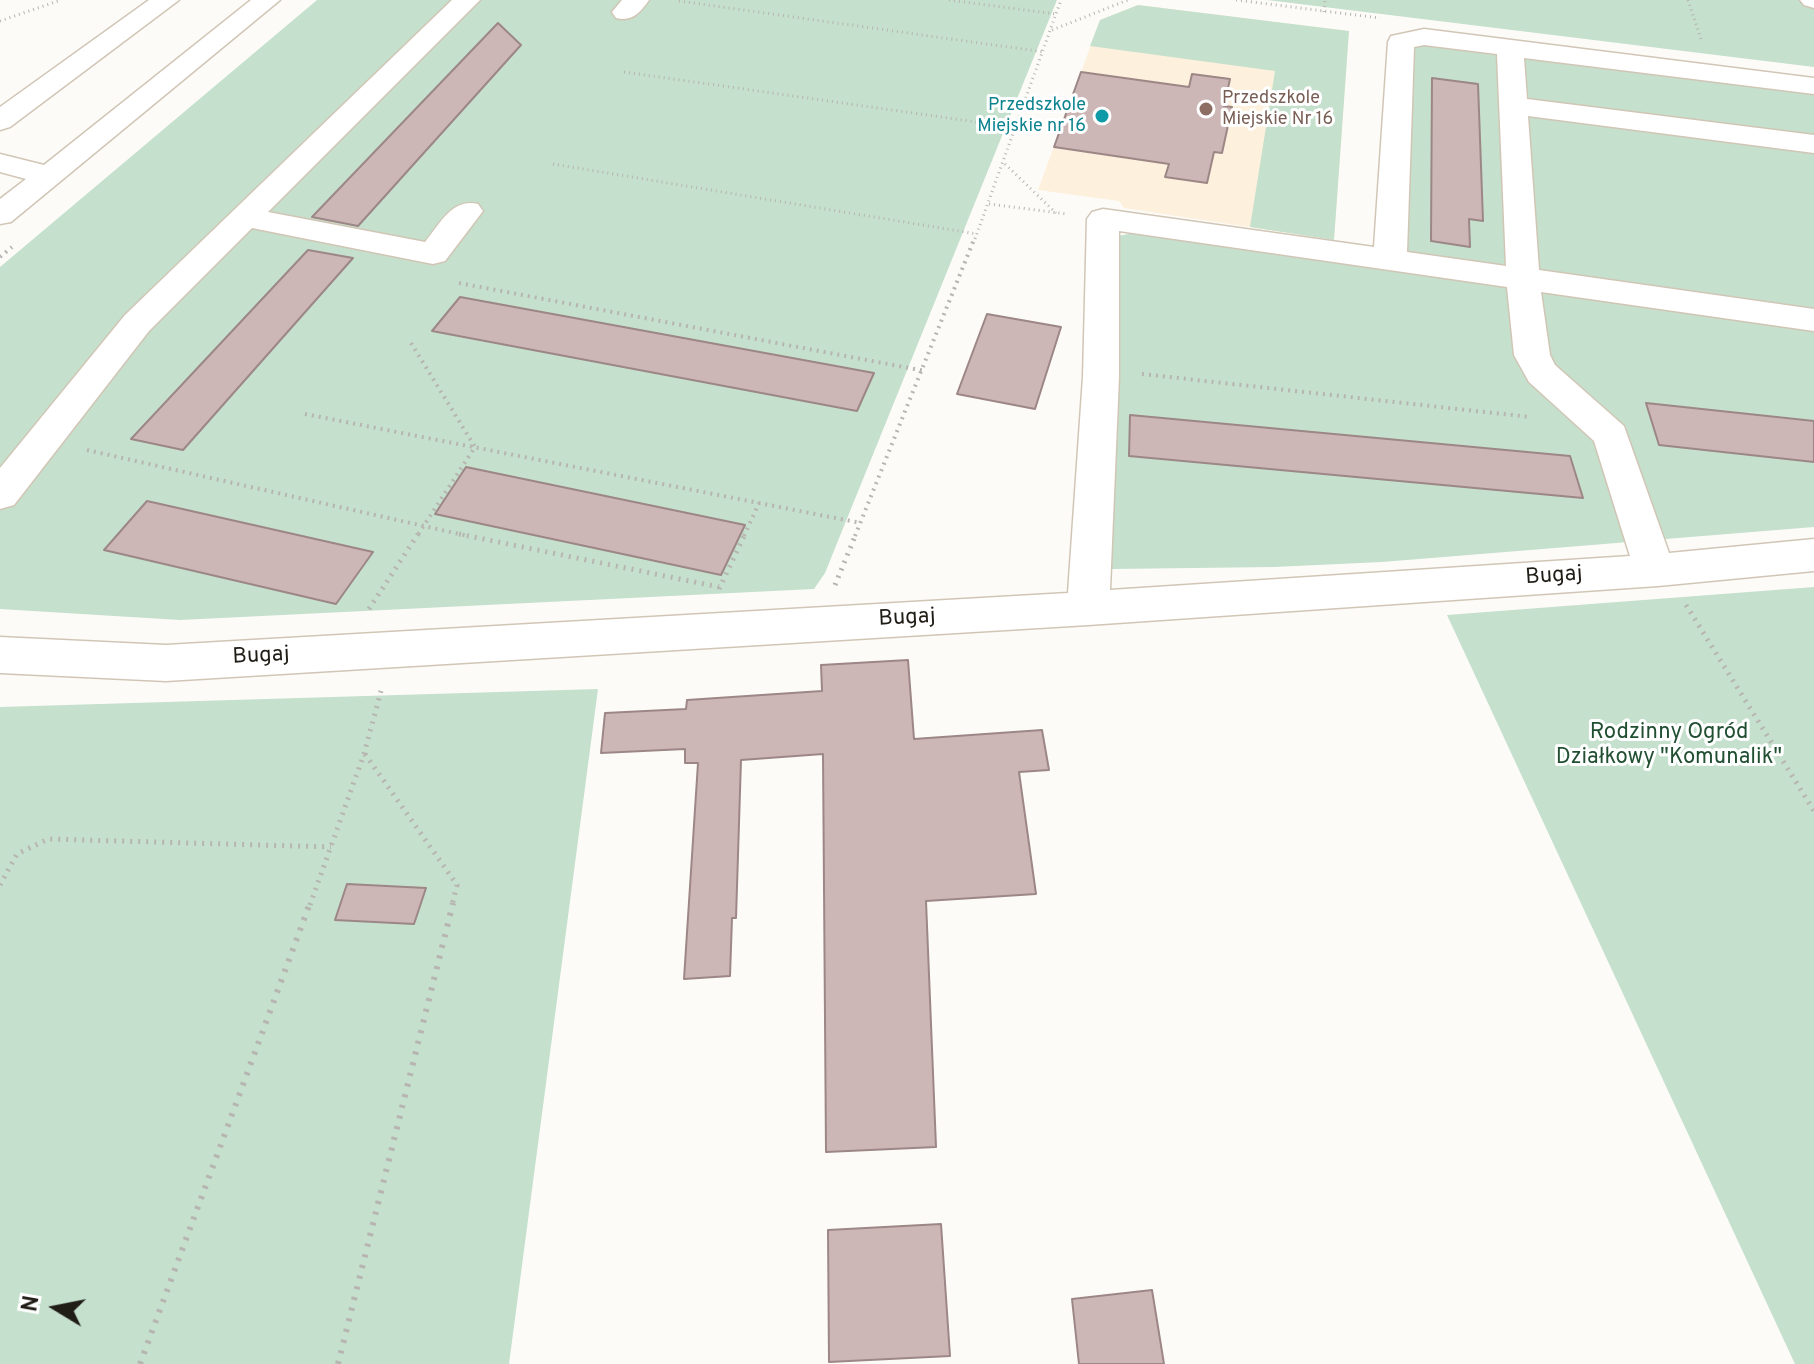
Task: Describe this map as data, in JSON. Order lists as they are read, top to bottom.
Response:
{
  "streets": {
    "street": ["Bugaj"]
  },
  "parks": ["Rodzinny Ogród Działkowy \"Komunalik\""],
  "places": ["Przedszkole Miejskie Nr 16", "Przedszkole Miejskie nr 16"],
  "north": "left"
}
